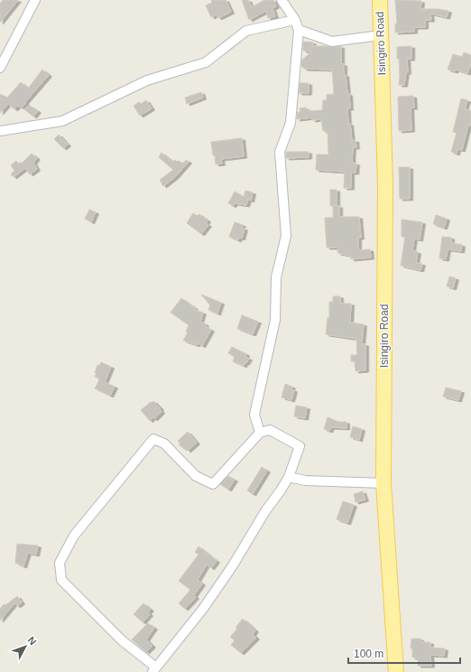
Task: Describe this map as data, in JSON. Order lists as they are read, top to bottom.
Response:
{
  "streets": {
    "main road": ["Isingiro Road"]
  },
  "scale_bar": "100 m",
  "north": "top right"
}
